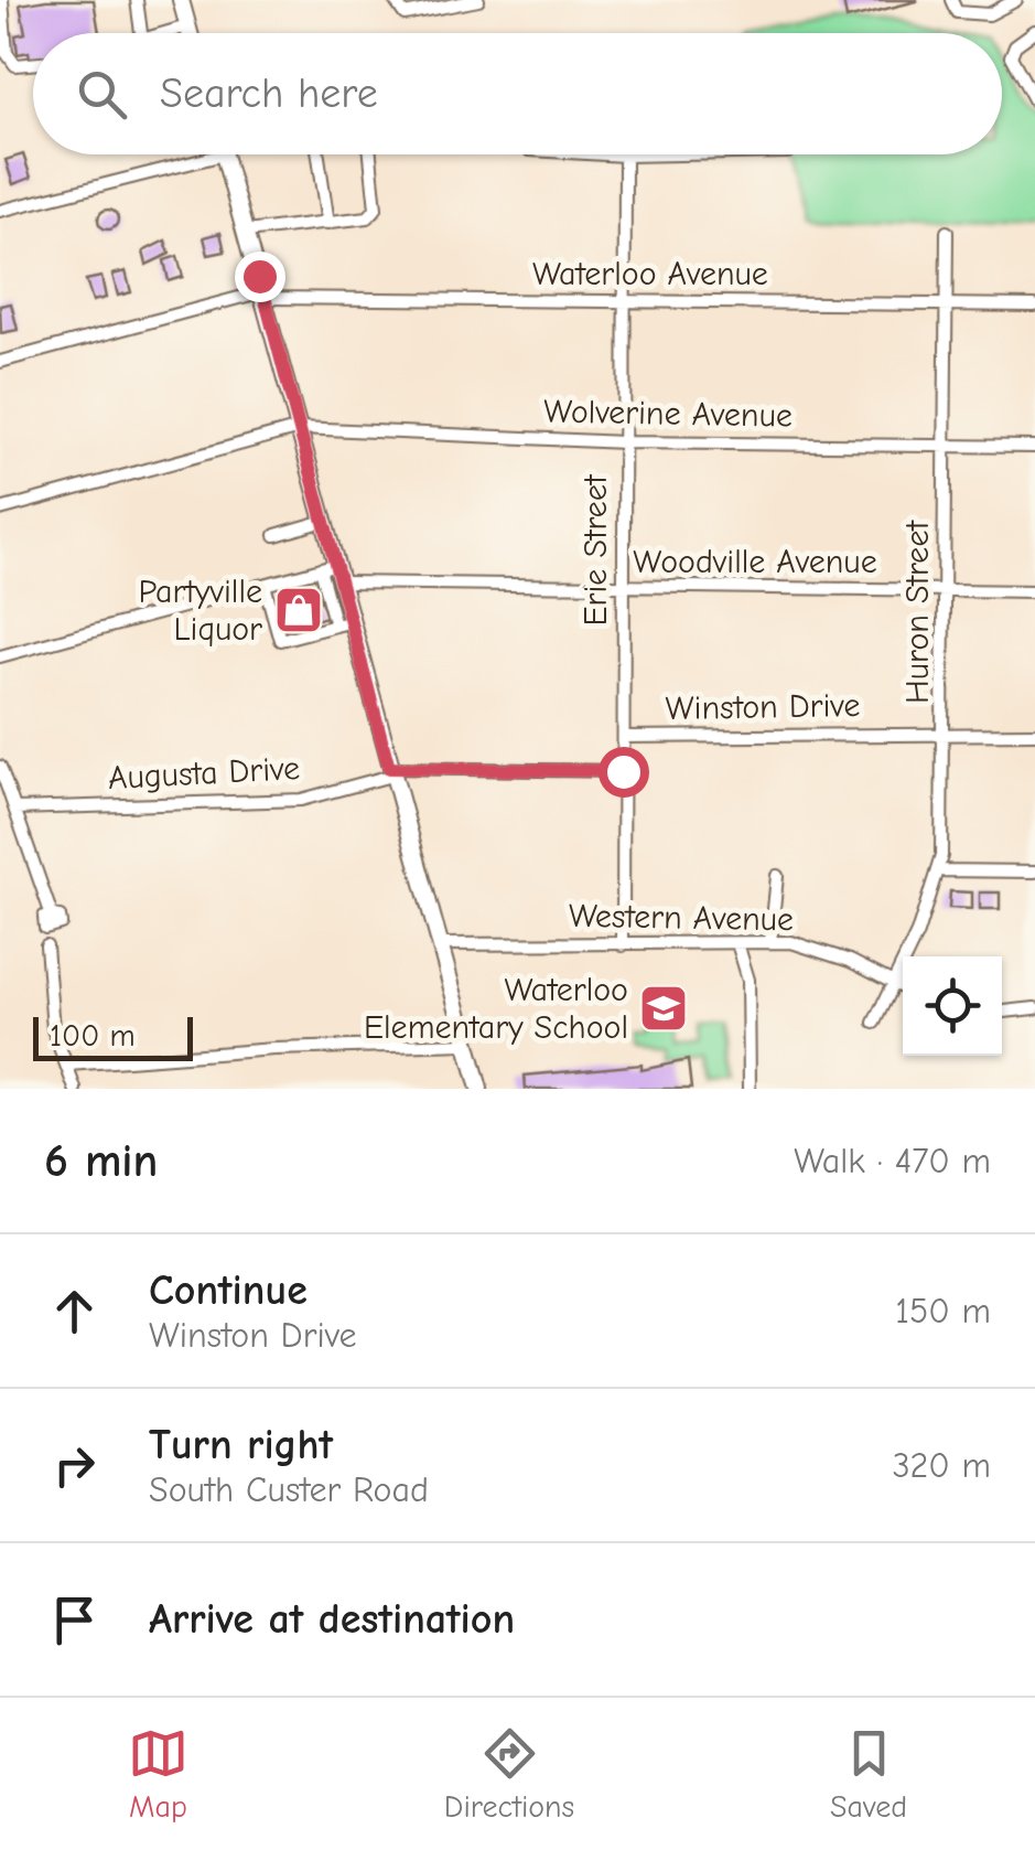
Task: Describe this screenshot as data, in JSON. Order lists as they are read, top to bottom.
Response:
{
  "streets": {
    "street": [
      "Waterloo Avenue",
      "Wolverine Avenue",
      "Erie Street",
      "Woodville Avenue",
      "Huron Street",
      "Winston Drive",
      "Augusta Drive",
      "Western Avenue"
    ]
  },
  "crossings": [
    ["Waterloo Avenue", "Erie Street"],
    ["Waterloo Avenue", "Huron Street"],
    ["Wolverine Avenue", "Erie Street"],
    ["Wolverine Avenue", "Huron Street"],
    ["Erie Street", "Woodville Avenue"],
    ["Erie Street", "Winston Drive"],
    ["Erie Street", "Western Avenue"],
    ["Woodville Avenue", "Huron Street"],
    ["Huron Street", "Winston Drive"],
    ["Huron Street", "Western Avenue"]
  ],
  "places": {
    "shop": ["Partyville Liquor"],
    "school or university": ["Waterloo Elementary School"]
  },
  "scale_bar": "100 m",
  "page": {
    "search": "Search here",
    "scale": "100 m",
    "heading": ["6 min", "Walk · 470 m"],
    "list": [
      ["Continue", "Winston Drive", "150 m"],
      ["Turn right", "South Custer Road", "320 m"],
      "Arrive at destination"
    ],
    "nav": ["Map", "Directions", "Saved"]
  }
}
